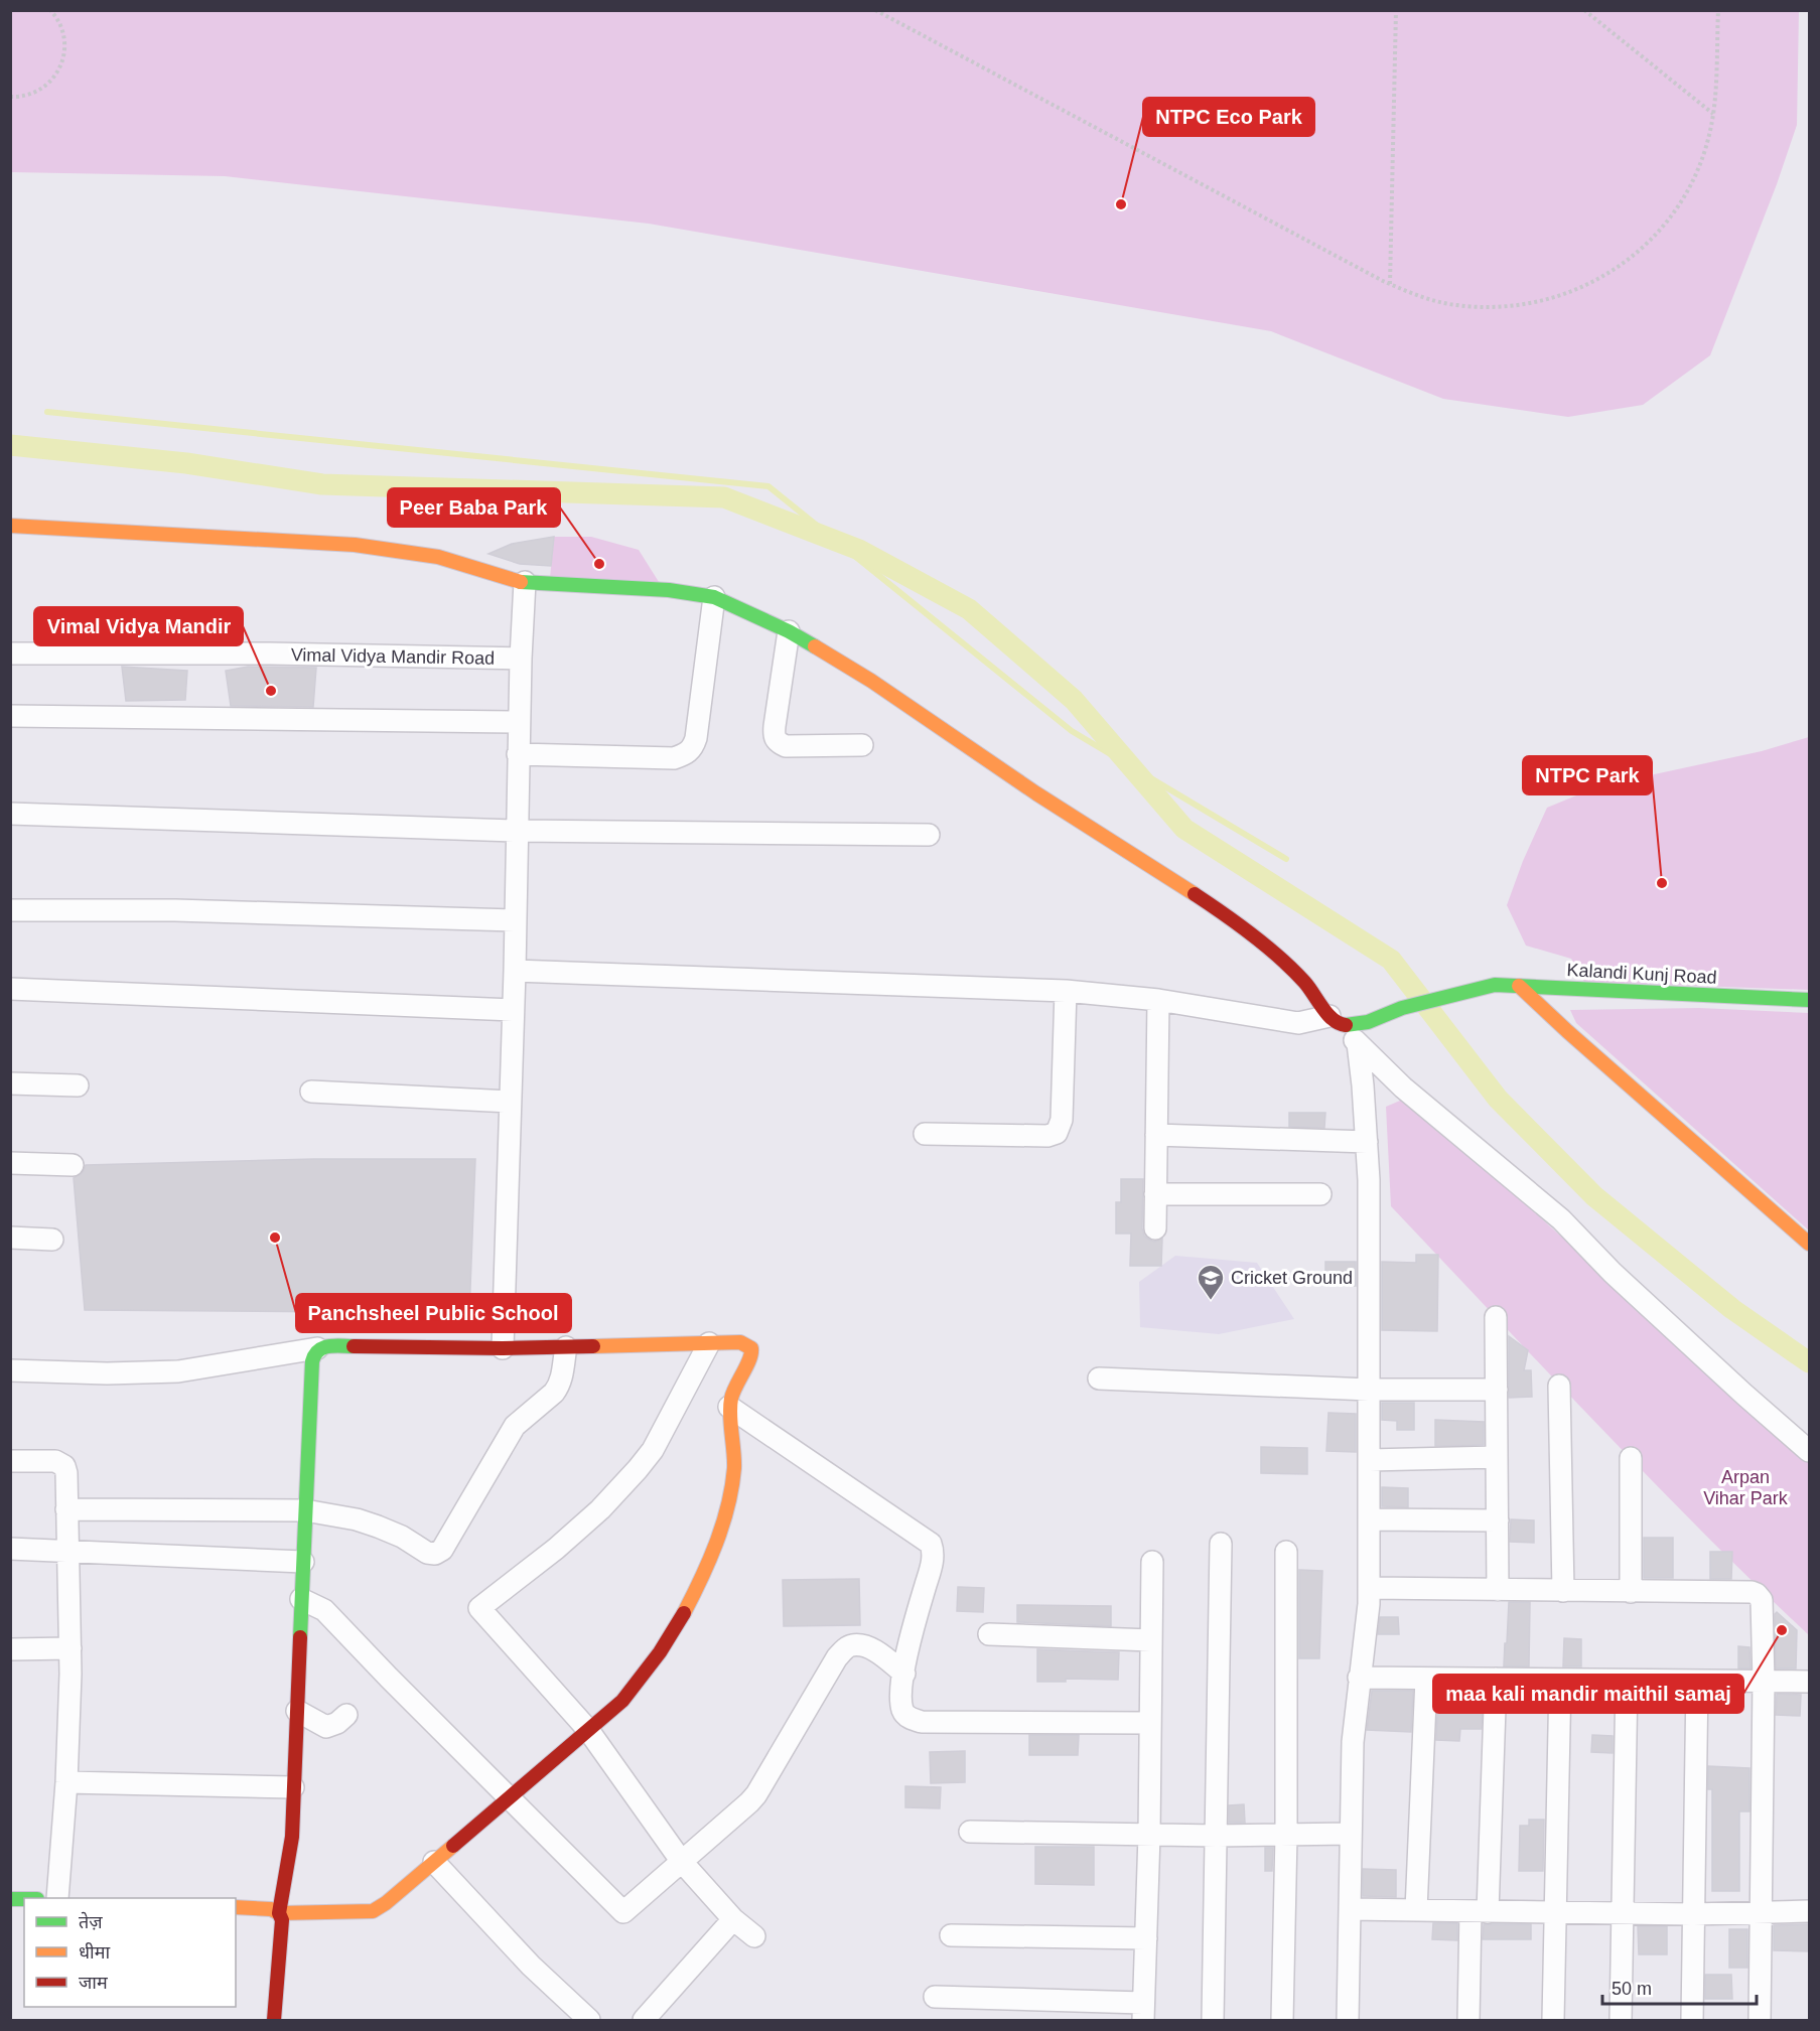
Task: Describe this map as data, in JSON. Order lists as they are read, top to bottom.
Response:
{
  "streets": {
    "street": ["Vimal Vidya Mandir Road", "Kalandi Kunj Road"]
  },
  "parks": ["Arpan Vihar Park"],
  "places": {
    "other": [
      "NTPC Eco Park",
      "Peer Baba Park",
      "Vimal Vidya Mandir",
      "NTPC Park",
      "Panchsheel Public School",
      "maa kali mandir maithil samaj"
    ],
    "school or university": ["Cricket Ground"]
  },
  "legend": ["तेज़", "धीमा", "जाम"],
  "scale_bar": "50 m"
}
